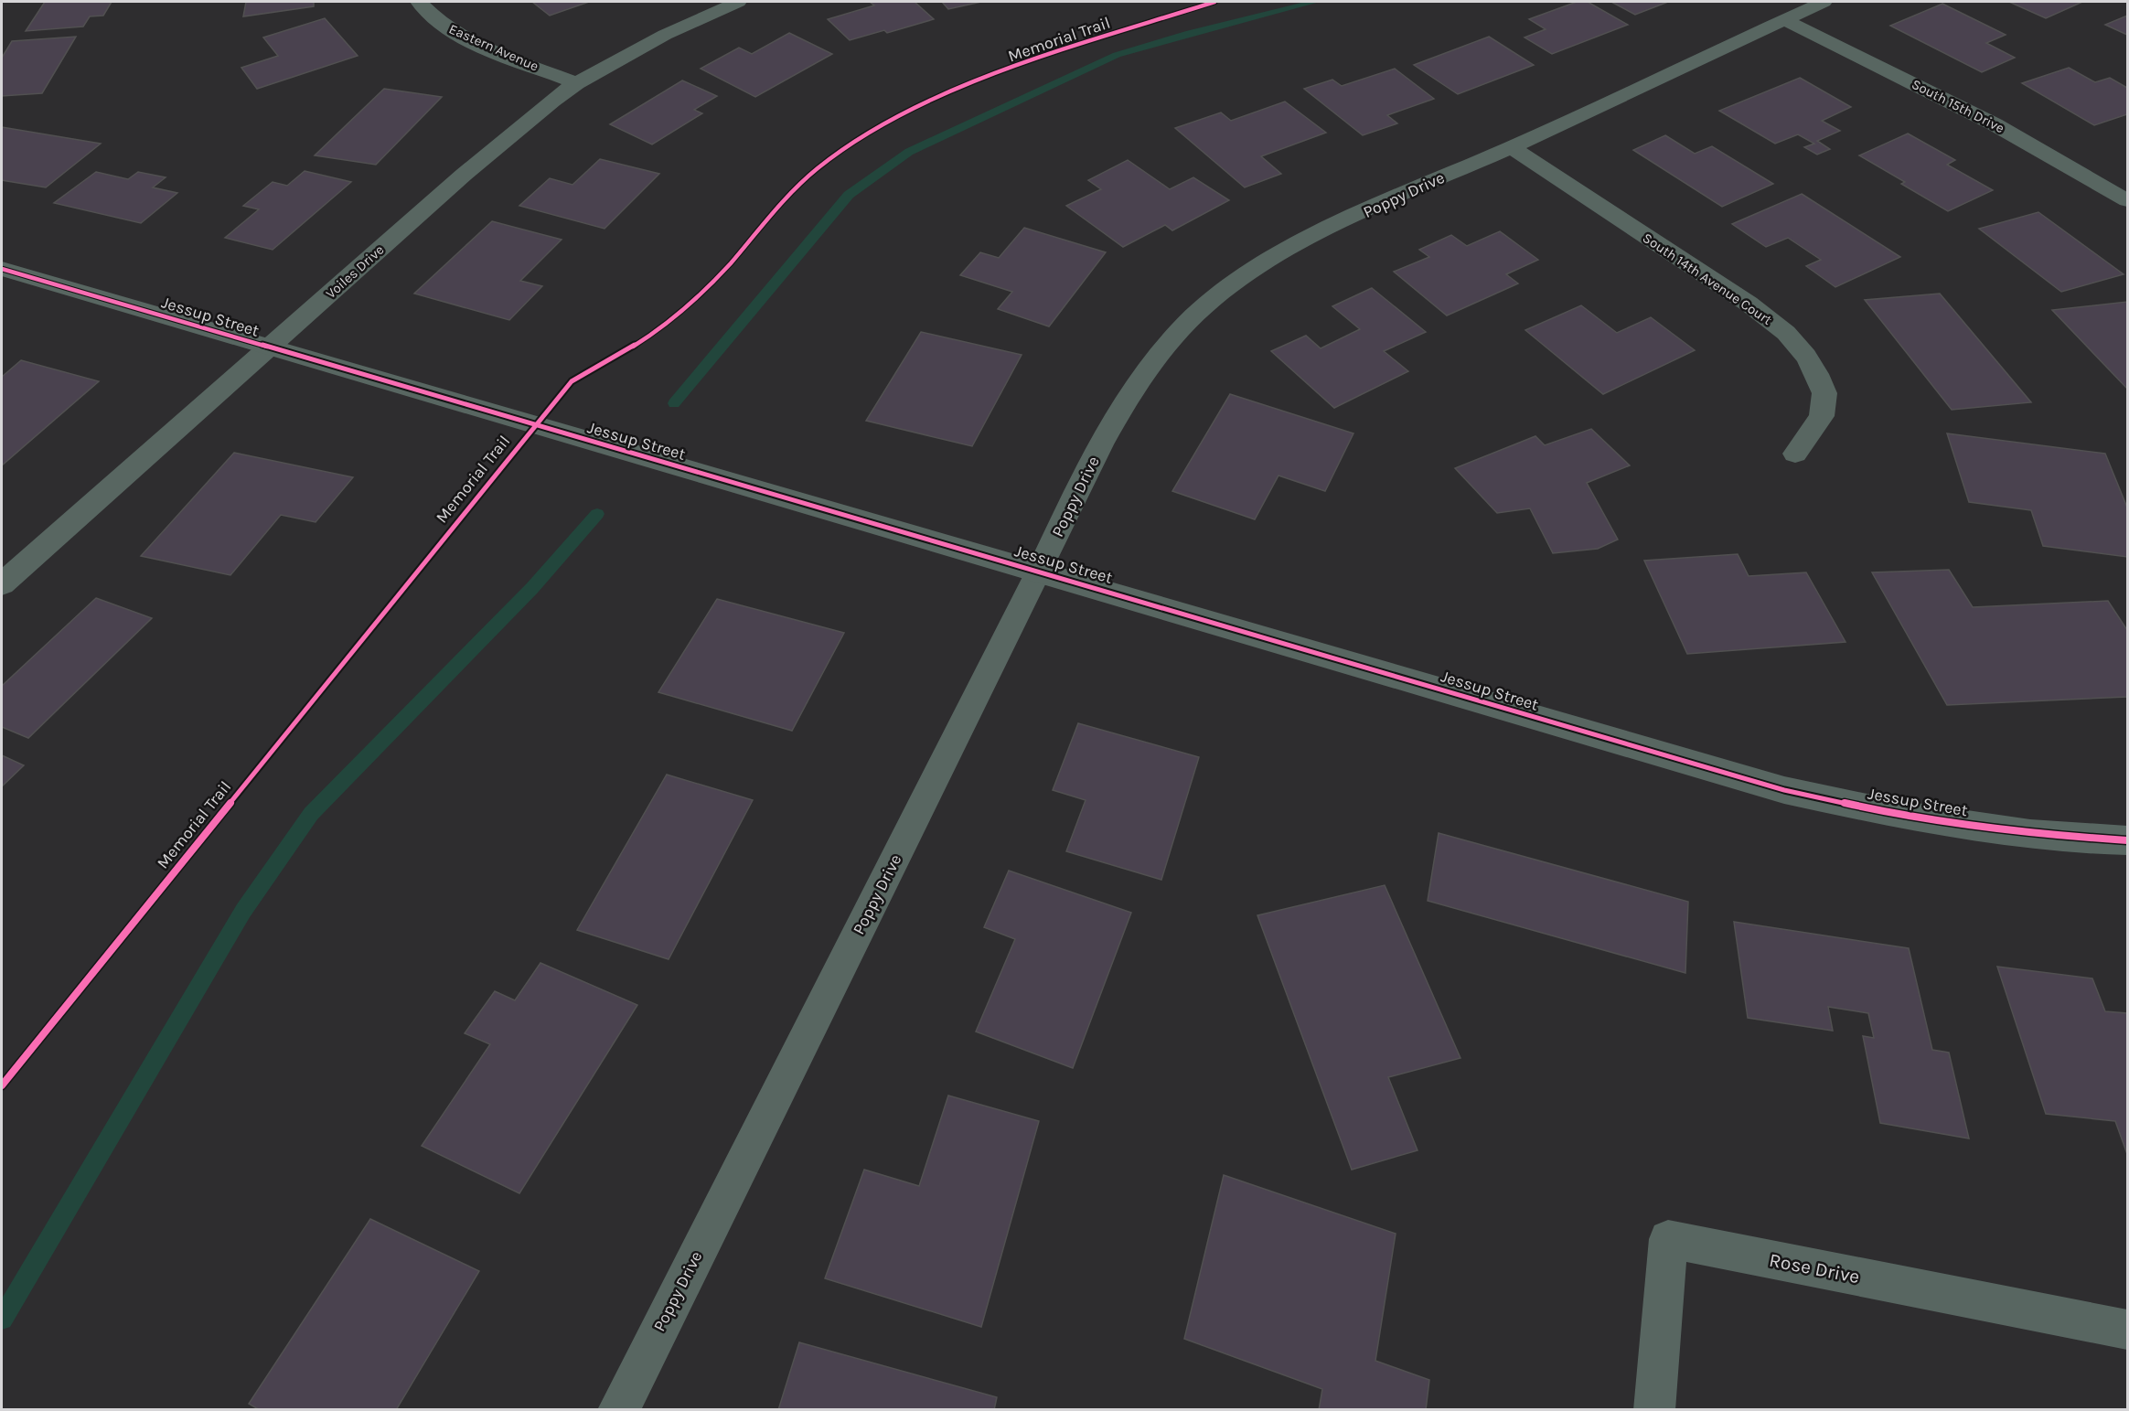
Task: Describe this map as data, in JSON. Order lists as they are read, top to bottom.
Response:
{
  "streets": {
    "street": [
      "Eastern Avenue",
      "South 15th Drive",
      "Poppy Drive",
      "Voiles Drive",
      "South 14th Avenue Court",
      "Jessup Street",
      "Rose Drive"
    ],
    "cycle path": ["Memorial Trail"]
  },
  "crossings": [
    ["Eastern Avenue", "Voiles Drive"],
    ["South 15th Drive", "Poppy Drive"],
    ["Poppy Drive", "South 14th Avenue Court"],
    ["Poppy Drive", "Jessup Street"],
    ["Voiles Drive", "Jessup Street"]
  ]
}
